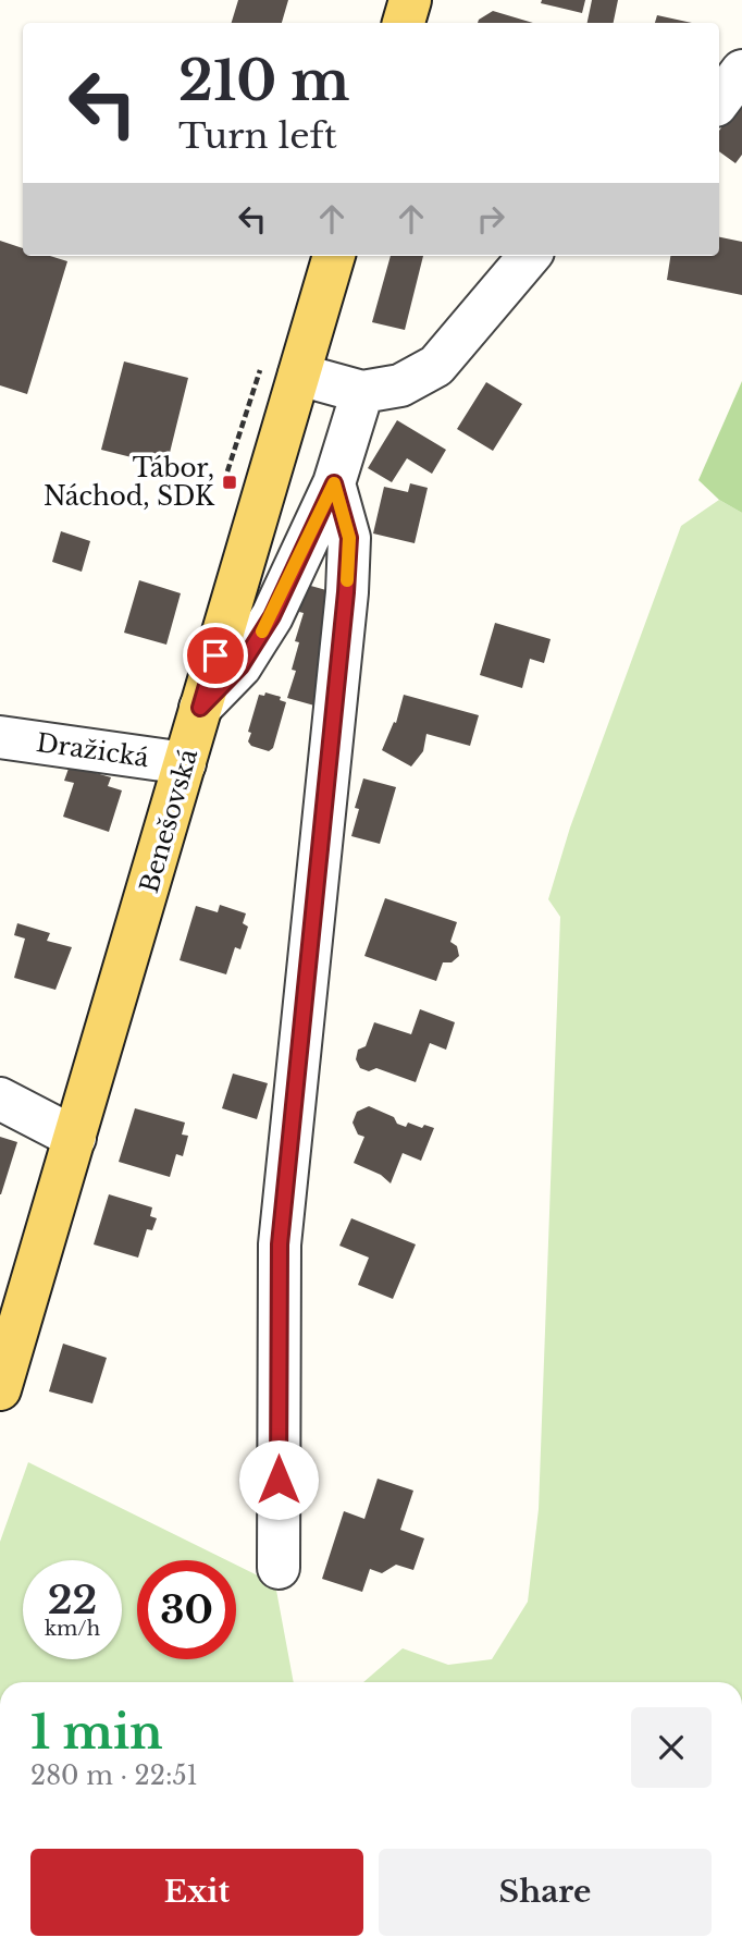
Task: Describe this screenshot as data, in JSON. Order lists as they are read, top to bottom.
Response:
{
  "streets": {
    "main road": ["Benešovská"],
    "street": ["Dražická"]
  },
  "crossings": [
    ["Dražická", "Benešovská"]
  ],
  "places": {
    "transit": ["Tábor, Náchod, SDK"]
  },
  "page": {
    "turn": ["210 m", "Turn left"],
    "speed": "22 km/h",
    "limit": "30",
    "heading": ["1 min", "280 m · 22:51"],
    "buttons": ["Exit", "Share"]
  }
}
